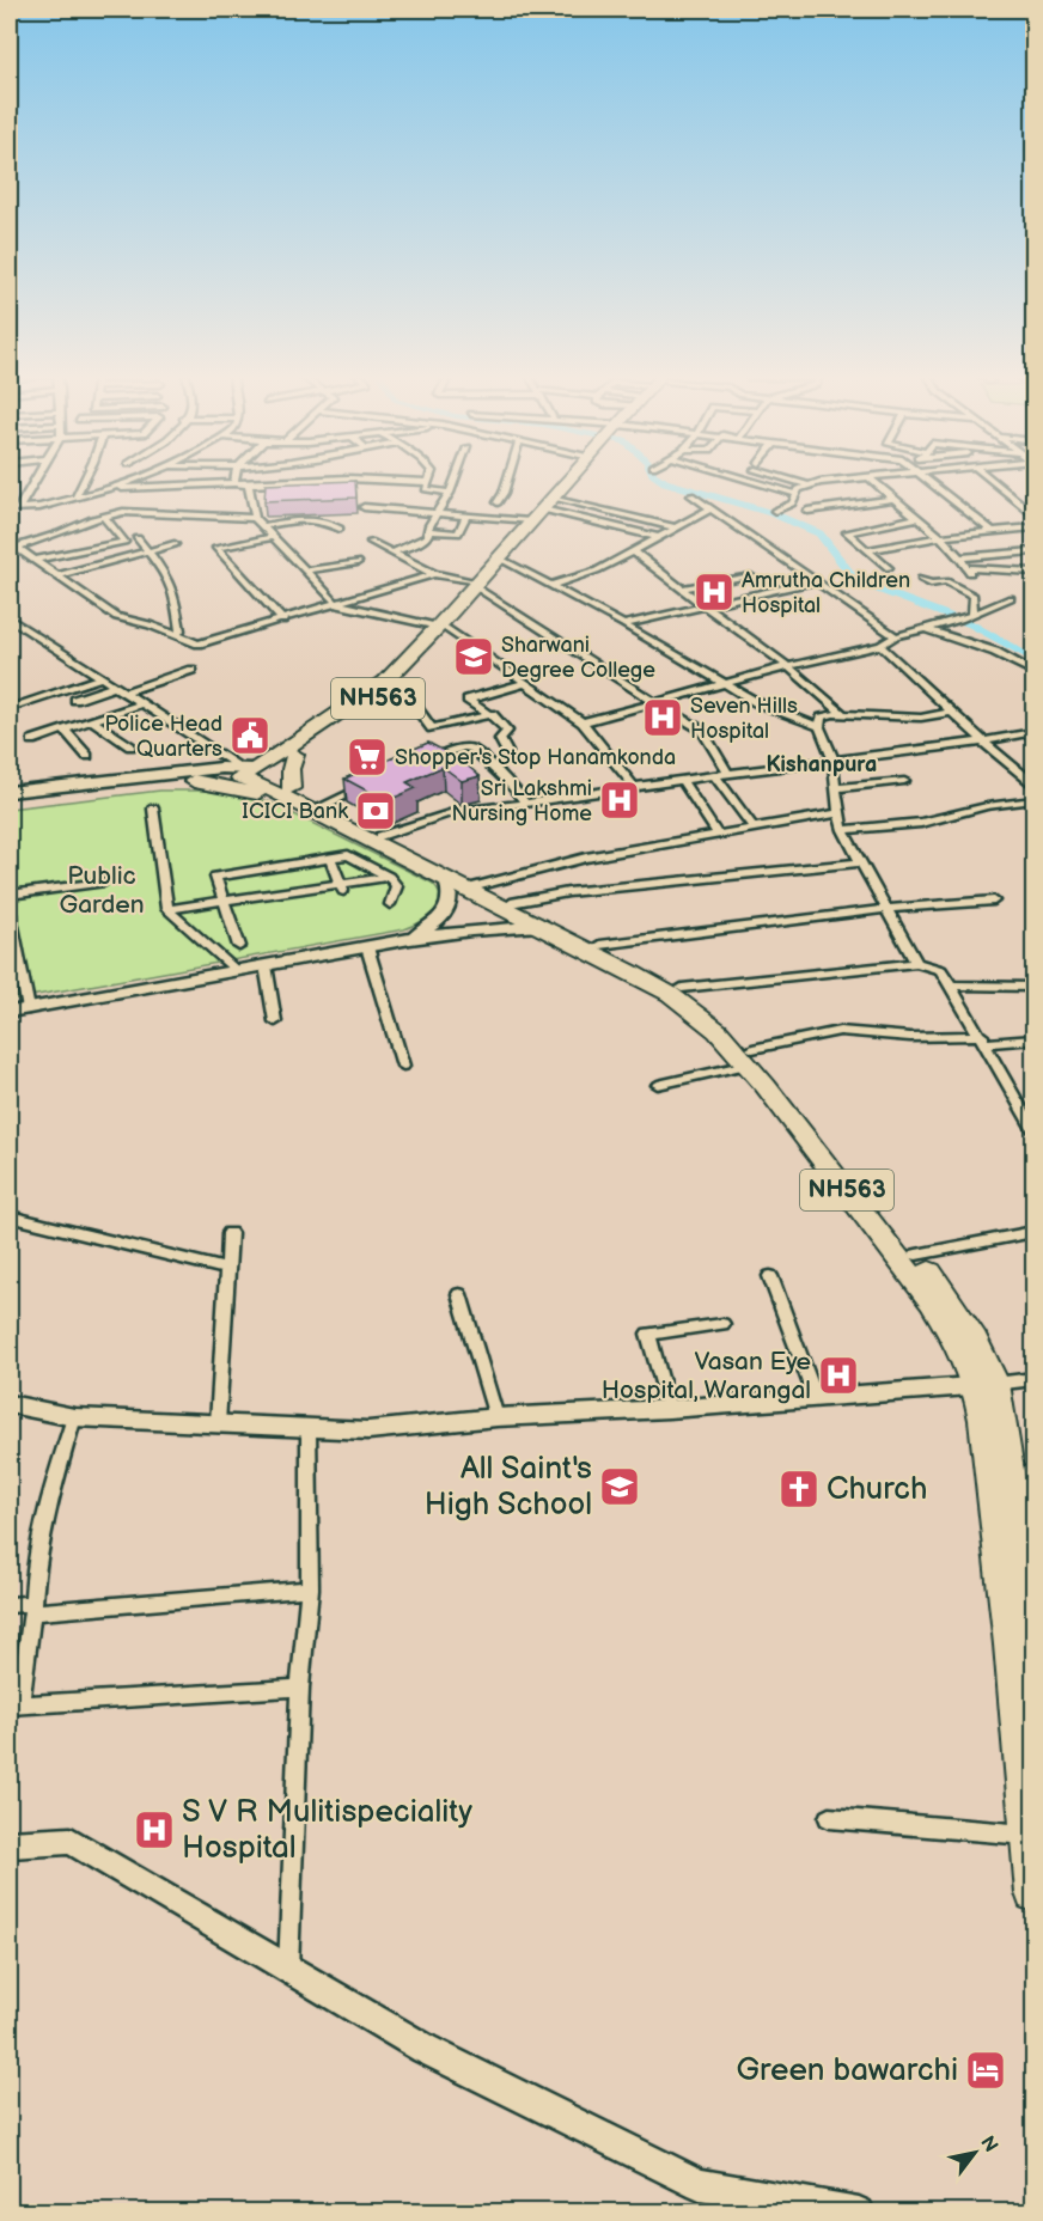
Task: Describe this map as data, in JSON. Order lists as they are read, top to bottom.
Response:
{
  "streets": {
    "highway": ["NH563"]
  },
  "districts": ["Kishanpura"],
  "parks": ["Public Garden"],
  "places": {
    "hospital": [
      "Amrutha Children Hospital",
      "Seven Hills Hospital",
      "Sri Lakshmi Nursing Home",
      "Vasan Eye Hospital, Warangal",
      "S V R Mulitispeciality Hospital"
    ],
    "school or university": ["Sharwani Degree College", "All Saint's High School"],
    "public building": ["Police Head Quarters"],
    "supermarket": ["Shopper's Stop Hanamkonda"],
    "bank": ["ICICI Bank"],
    "church": ["Church"],
    "hotel": ["Green bawarchi"]
  },
  "north": "top right"
}
